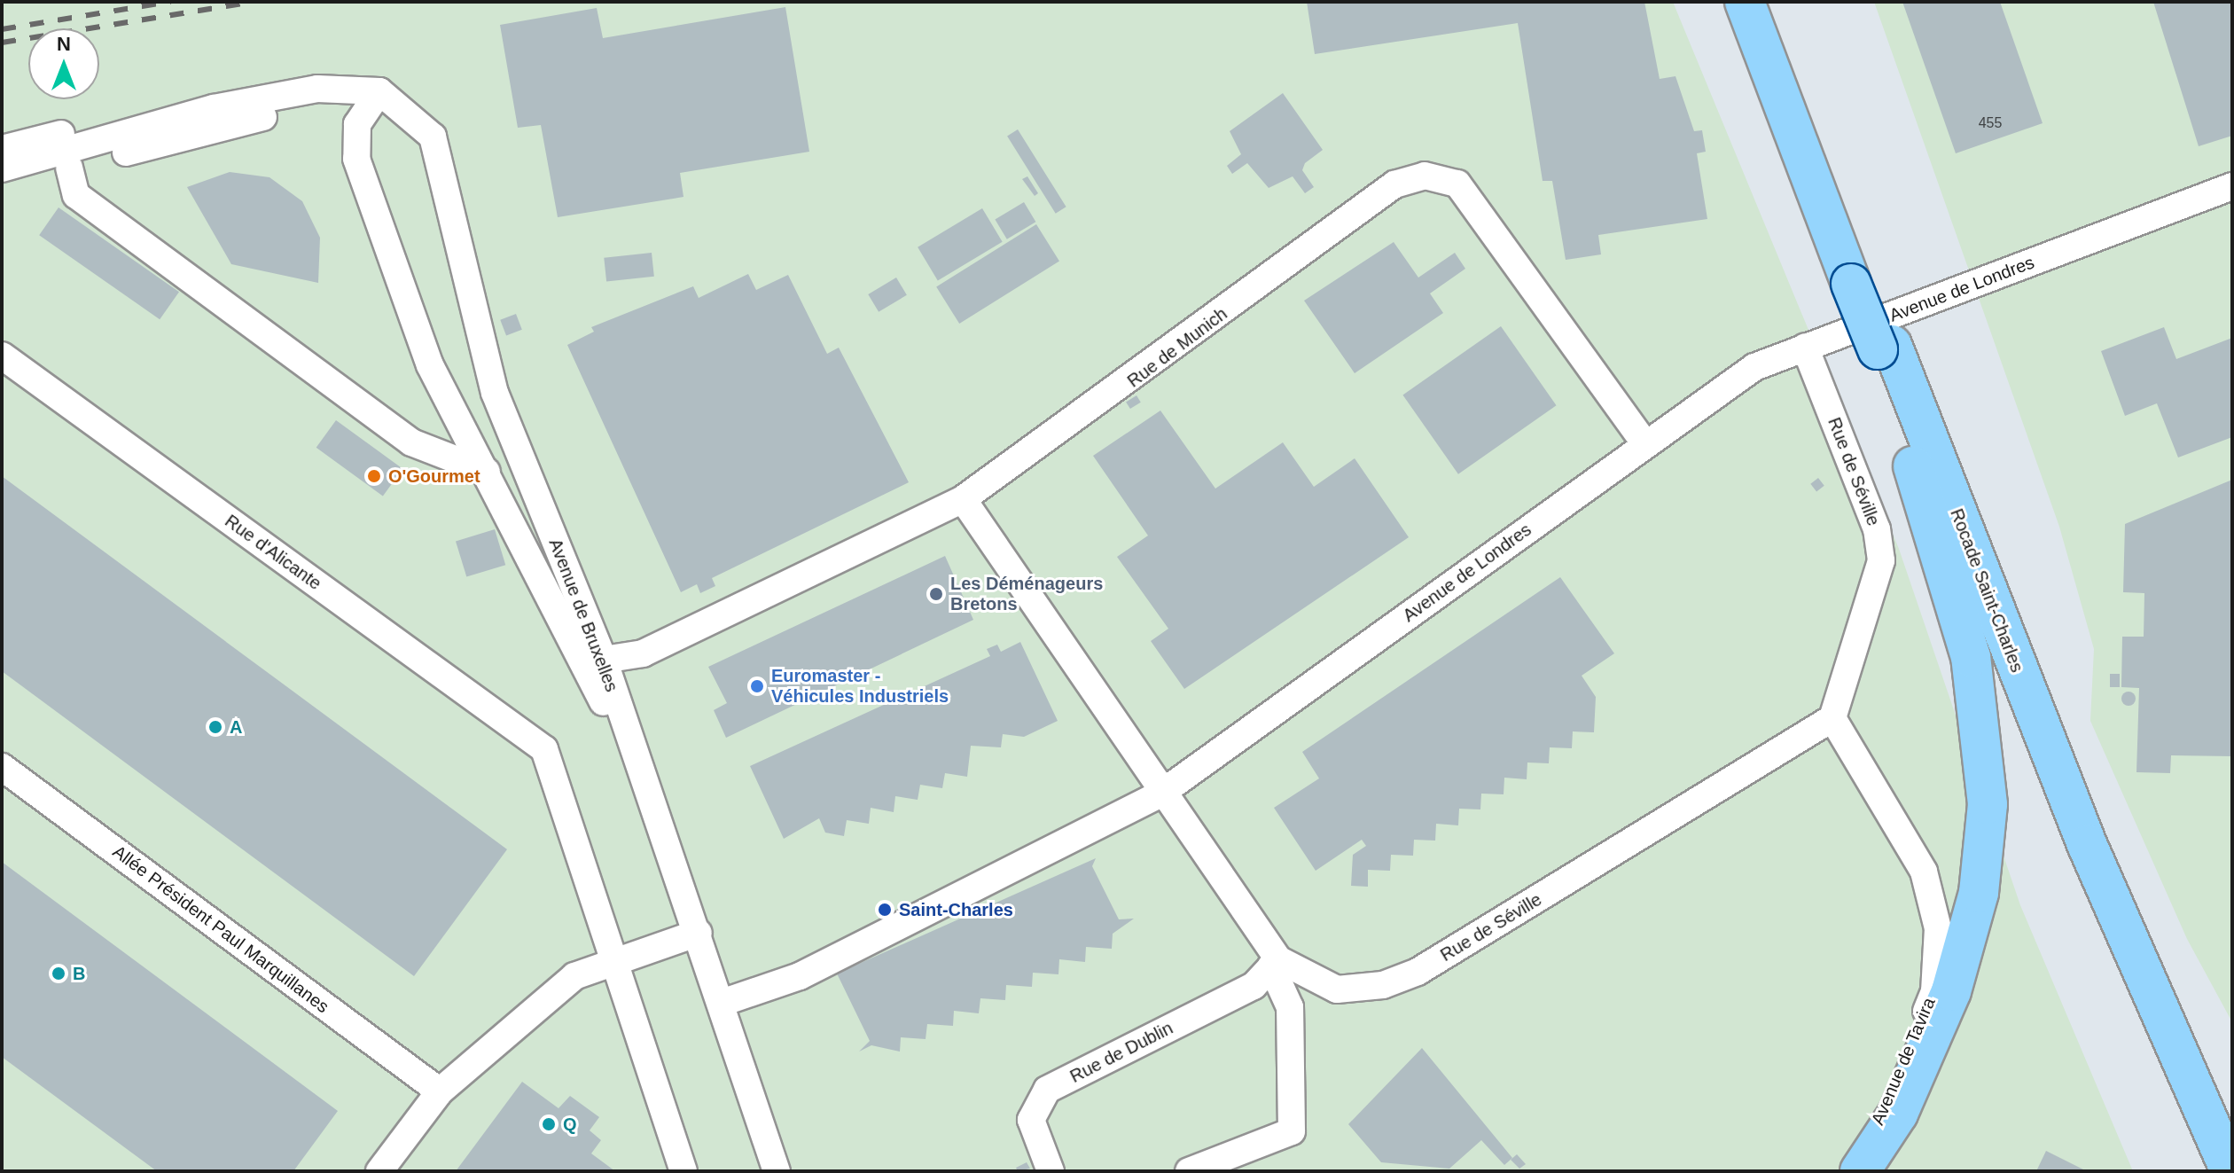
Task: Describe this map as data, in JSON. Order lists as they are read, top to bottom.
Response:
{
  "streets": {
    "main road": ["Rocade Saint-Charles"],
    "street": [
      "Avenue de Londres",
      "Rue de Munich",
      "Rue de Séville",
      "Rue d'Alicante",
      "Avenue de Bruxelles",
      "Allée Président Paul Marquillanes",
      "Rue de Dublin",
      "Avenue de Tavira"
    ]
  },
  "crossings": [
    ["Avenue de Londres", "Rue de Munich"],
    ["Avenue de Londres", "Rue de Séville"],
    ["Avenue de Londres", "Avenue de Bruxelles"],
    ["Rue de Munich", "Rue de Séville"],
    ["Rue de Munich", "Avenue de Bruxelles"],
    ["Rue de Séville", "Rue de Dublin"],
    ["Rue de Séville", "Avenue de Tavira"]
  ],
  "places": [
    "O'Gourmet",
    "Les Déménageurs Bretons",
    "Euromaster - Véhicules Industriels",
    "A",
    "Saint-Charles",
    "B",
    "Q"
  ],
  "house_numbers": ["455"],
  "north": "top"
}
